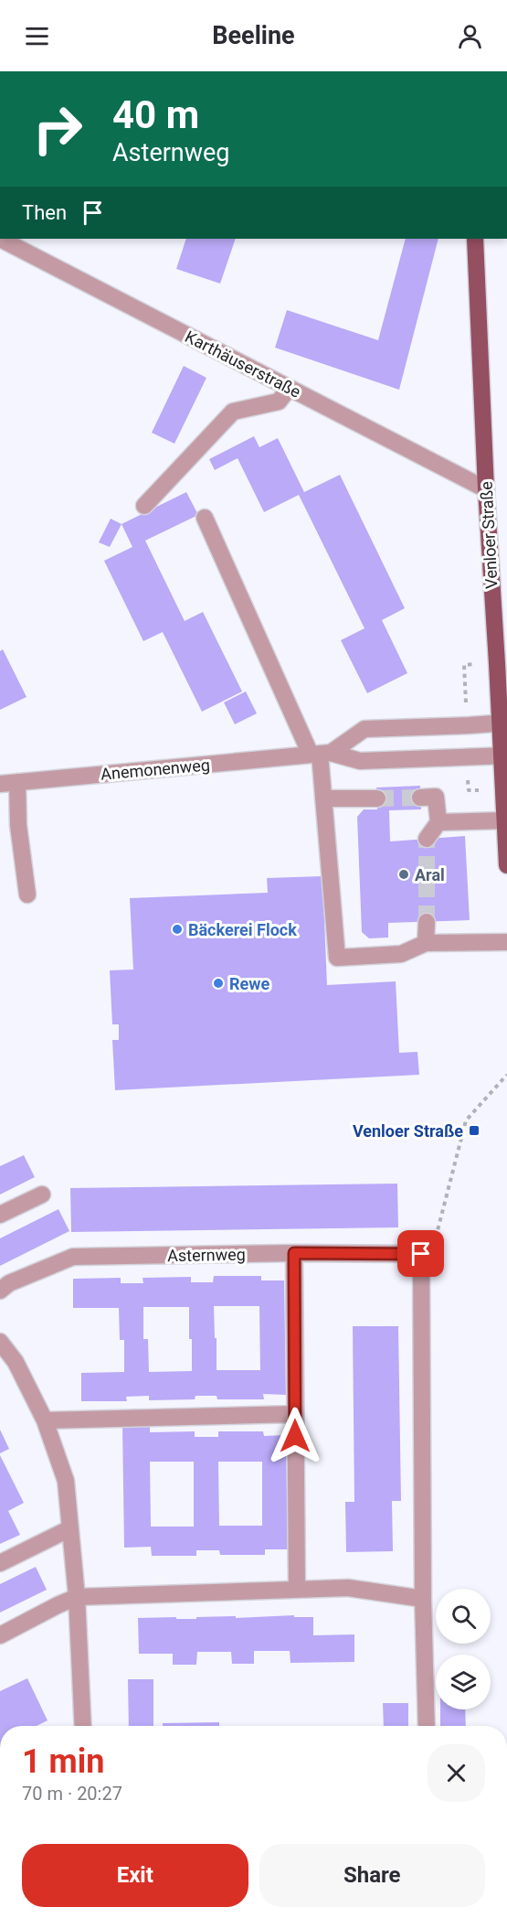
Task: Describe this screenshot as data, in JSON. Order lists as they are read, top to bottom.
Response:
{
  "streets": {
    "main road": ["Venloer Straße"],
    "street": ["Karthäuserstraße", "Anemonenweg", "Asternweg"]
  },
  "crossings": [
    ["Karthäuserstraße", "Venloer Straße"],
    ["Venloer Straße", "Anemonenweg"]
  ],
  "places": {
    "other": ["Aral", "Bäckerei Flock", "Rewe"],
    "transit": ["Venloer Straße"]
  },
  "page": {
    "header": "Beeline",
    "turn": ["40 m", "Asternweg"],
    "then": "Then",
    "heading": ["1 min", "70 m · 20:27"],
    "buttons": ["Exit", "Share"]
  }
}
